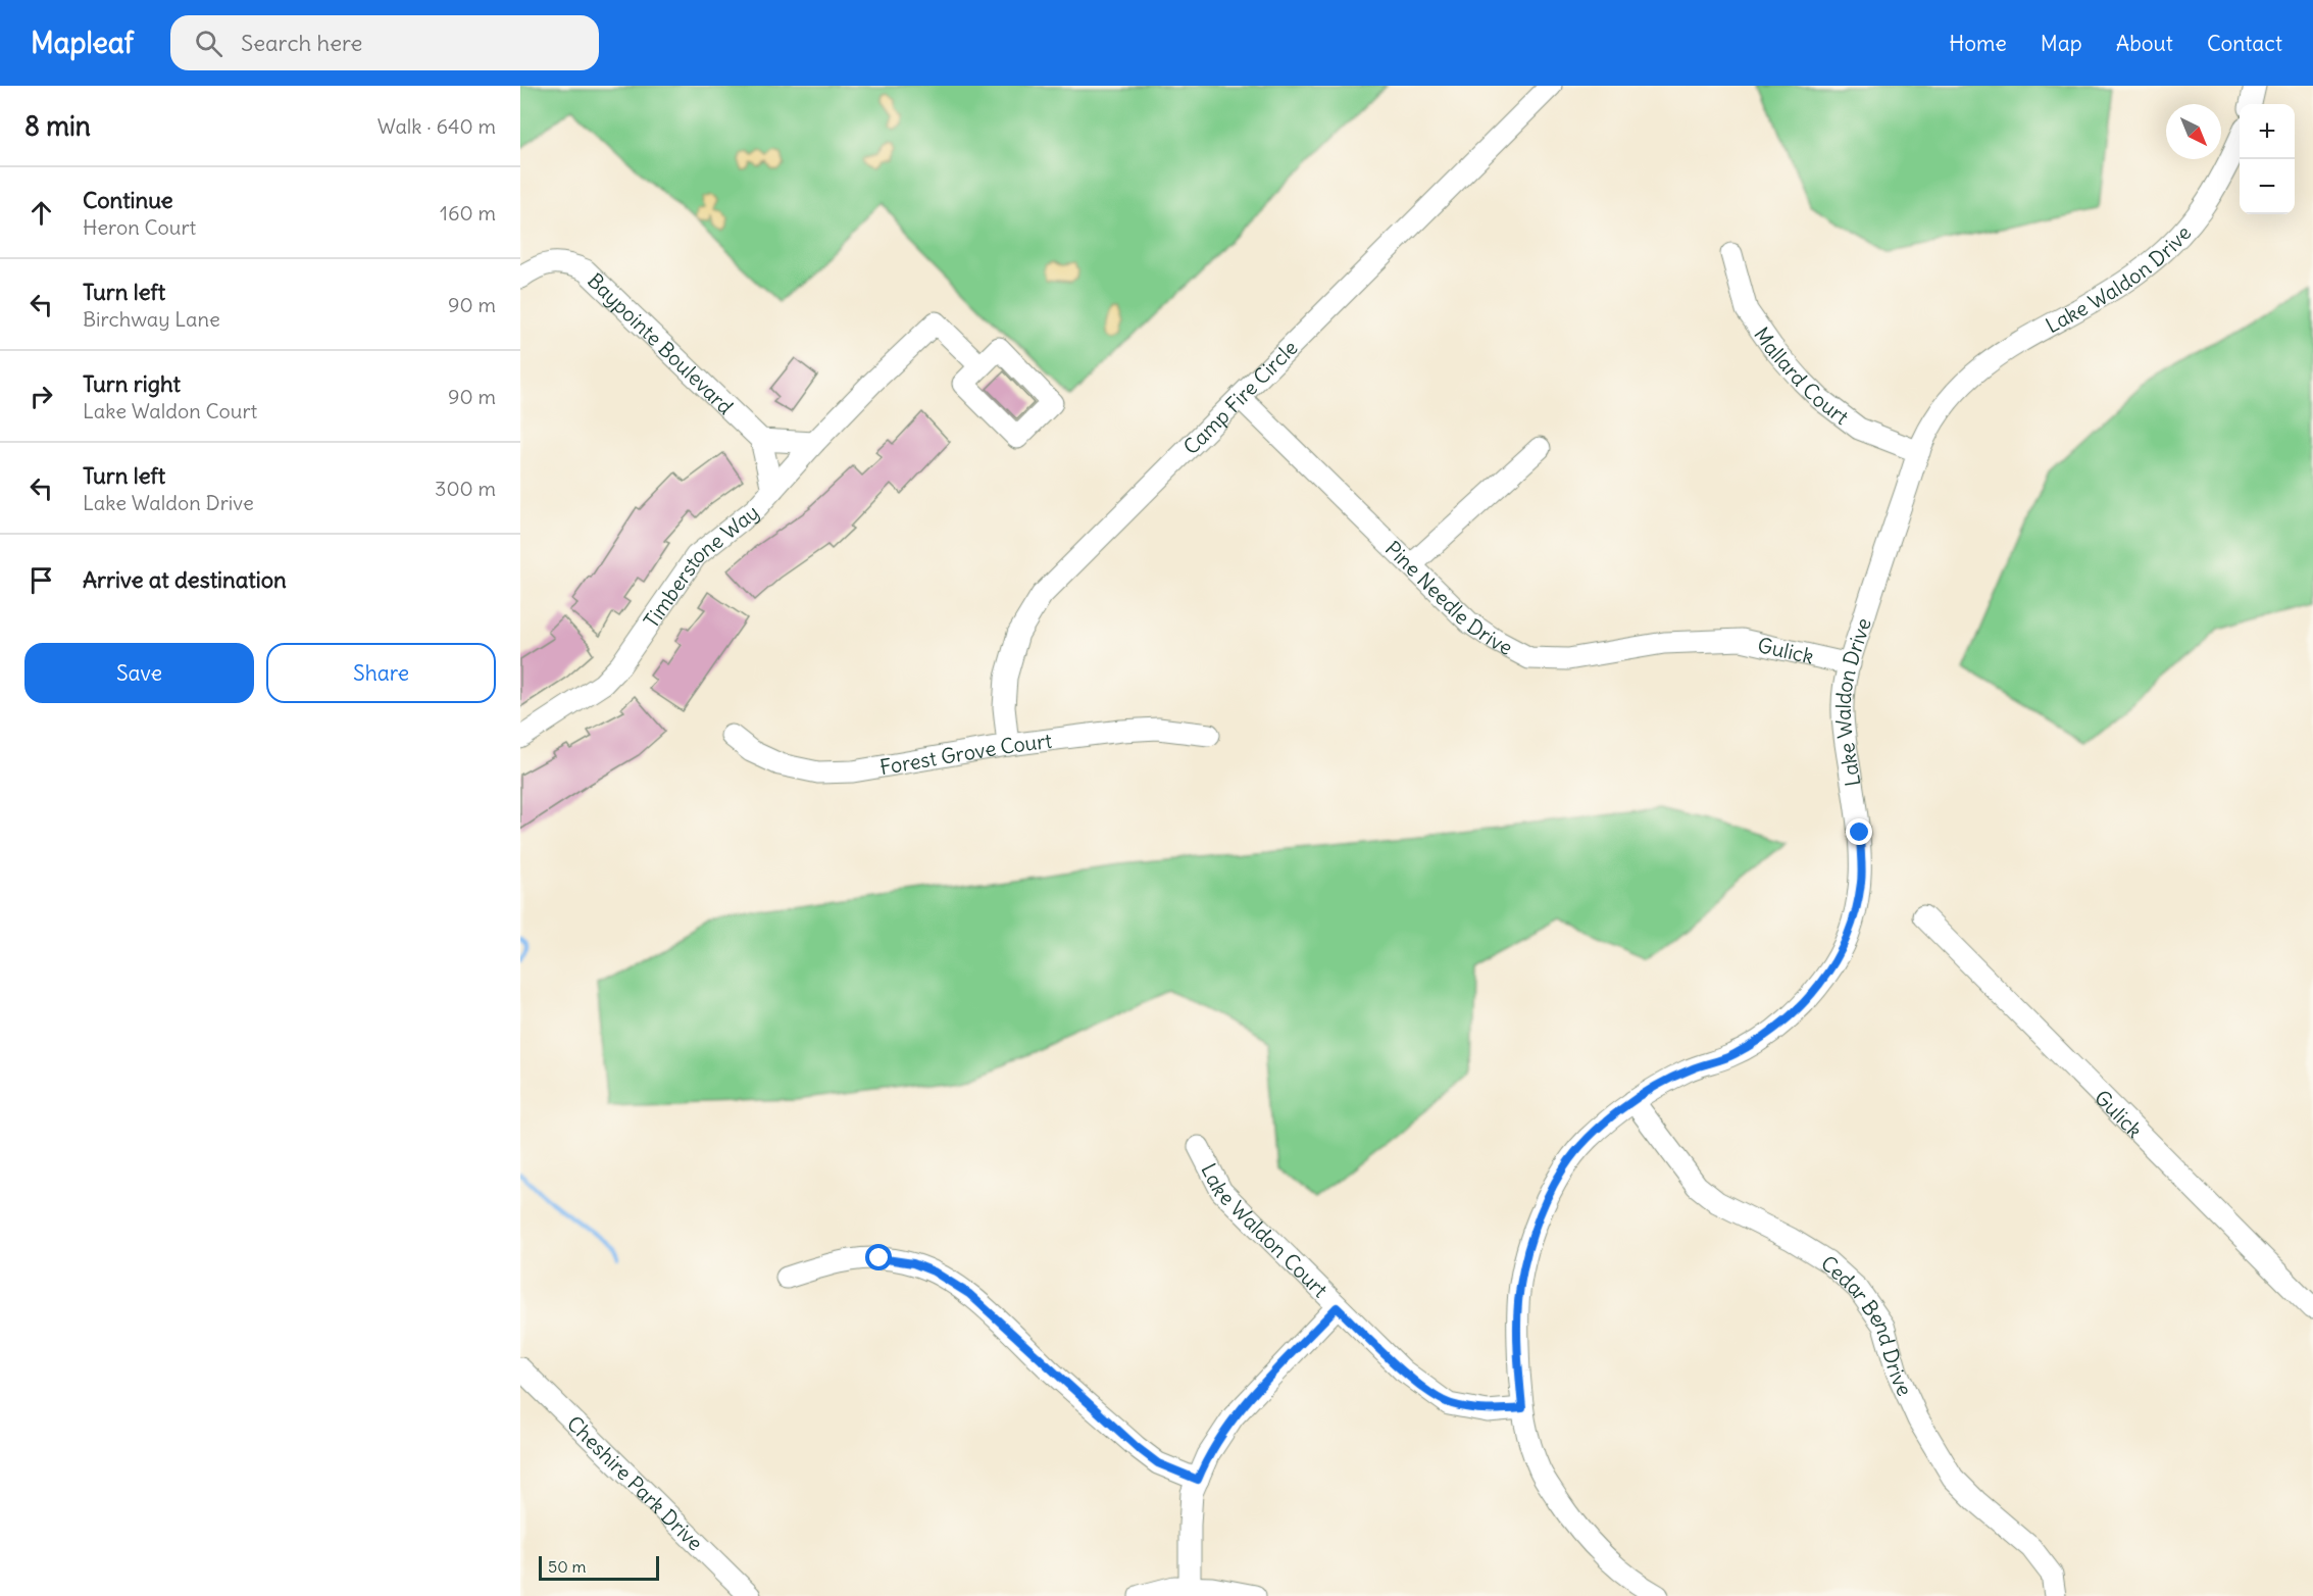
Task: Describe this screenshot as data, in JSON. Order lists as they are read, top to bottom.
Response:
{
  "streets": {
    "street": [
      "Lake Waldon Drive",
      "Baypointe Boulevard",
      "Mallard Court",
      "Camp Fire Circle",
      "Timberstone Way",
      "Pine Needle Drive",
      "Gulick",
      "Forest Grove Court",
      "Lake Waldon Court",
      "Cedar Bend Drive",
      "Cheshire Park Drive"
    ]
  },
  "crossings": [
    ["Lake Waldon Drive", "Mallard Court"],
    ["Lake Waldon Drive", "Gulick"],
    ["Lake Waldon Drive", "Lake Waldon Court"],
    ["Lake Waldon Drive", "Cedar Bend Drive"],
    ["Camp Fire Circle", "Pine Needle Drive"],
    ["Camp Fire Circle", "Forest Grove Court"],
    ["Pine Needle Drive", "Gulick"]
  ],
  "scale_bar": "50 m",
  "north": "bottom right",
  "page": {
    "header": "Mapleaf",
    "search": "Search here",
    "nav": [
      "Home",
      "Map",
      "About",
      "Contact"
    ],
    "heading": ["8 min", "Walk · 640 m"],
    "map_buttons": ["+", "−"],
    "list": [
      ["Continue", "Heron Court", "160 m"],
      ["Turn left", "Birchway Lane", "90 m"],
      ["Turn right", "Lake Waldon Court", "90 m"],
      ["Turn left", "Lake Waldon Drive", "300 m"],
      "Arrive at destination"
    ],
    "buttons": ["Save", "Share"],
    "scale": "50 m"
  }
}
